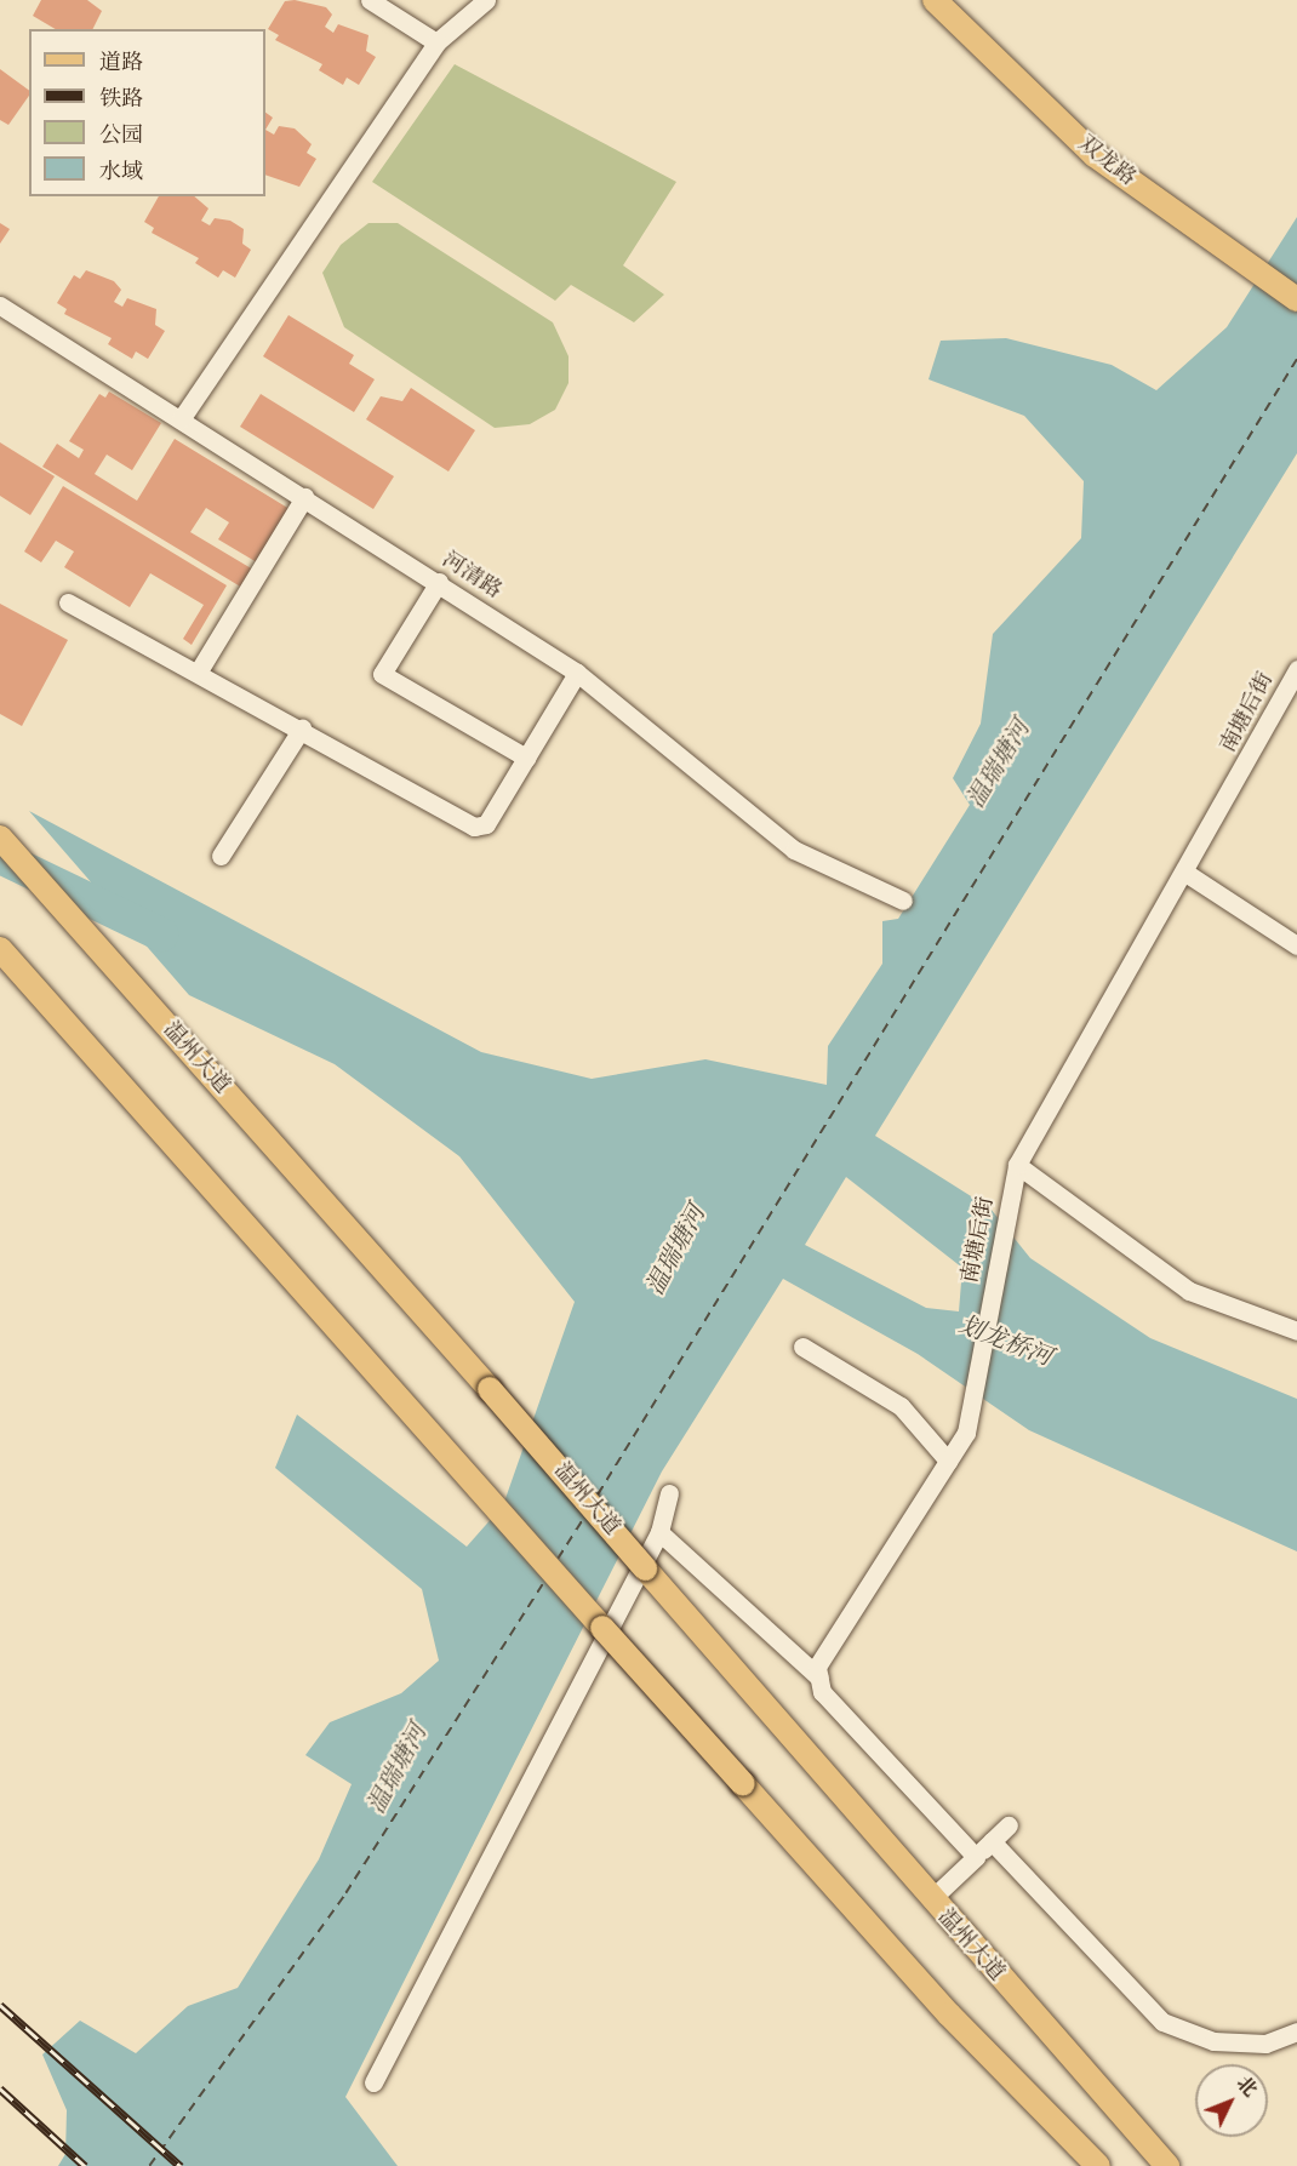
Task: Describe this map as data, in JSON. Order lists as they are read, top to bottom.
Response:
{
  "streets": {
    "main road": ["双龙路", "温州大道"],
    "street": ["河清路", "南塘后街"]
  },
  "water": ["温瑞塘河", "划龙桥河"],
  "legend": [
    "道路",
    "铁路",
    "公园",
    "水域"
  ],
  "north": "top right"
}
